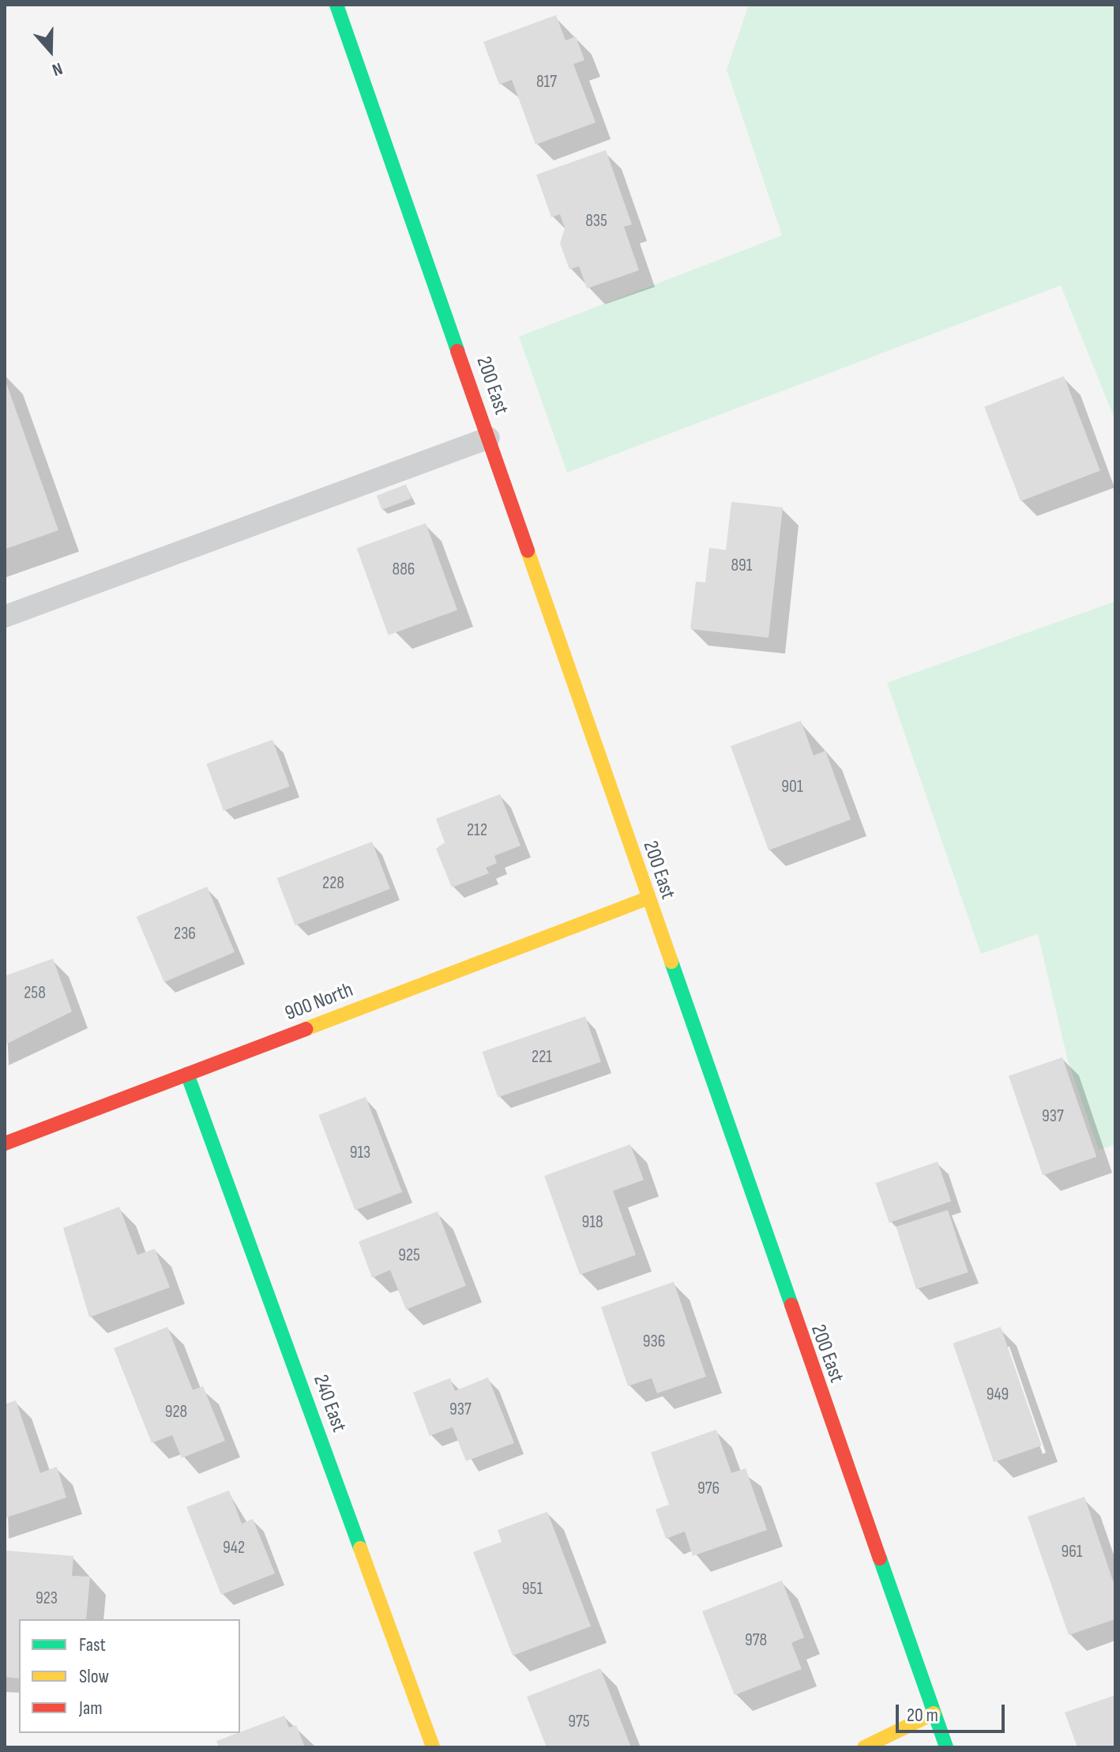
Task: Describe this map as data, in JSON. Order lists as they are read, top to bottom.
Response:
{
  "streets": {
    "street": ["200 East", "900 North", "240 East"]
  },
  "crossings": [
    ["200 East", "900 North"],
    ["900 North", "240 East"]
  ],
  "house_numbers": [
    "817",
    "835",
    "891",
    "886",
    "901",
    "212",
    "228",
    "236",
    "258",
    "221",
    "937",
    "913",
    "918",
    "925",
    "936",
    "949",
    "937",
    "928",
    "976",
    "942",
    "961",
    "951",
    "923",
    "978",
    "975"
  ],
  "legend": ["Fast", "Slow", "Jam"],
  "scale_bar": "20 m",
  "north": "bottom"
}
